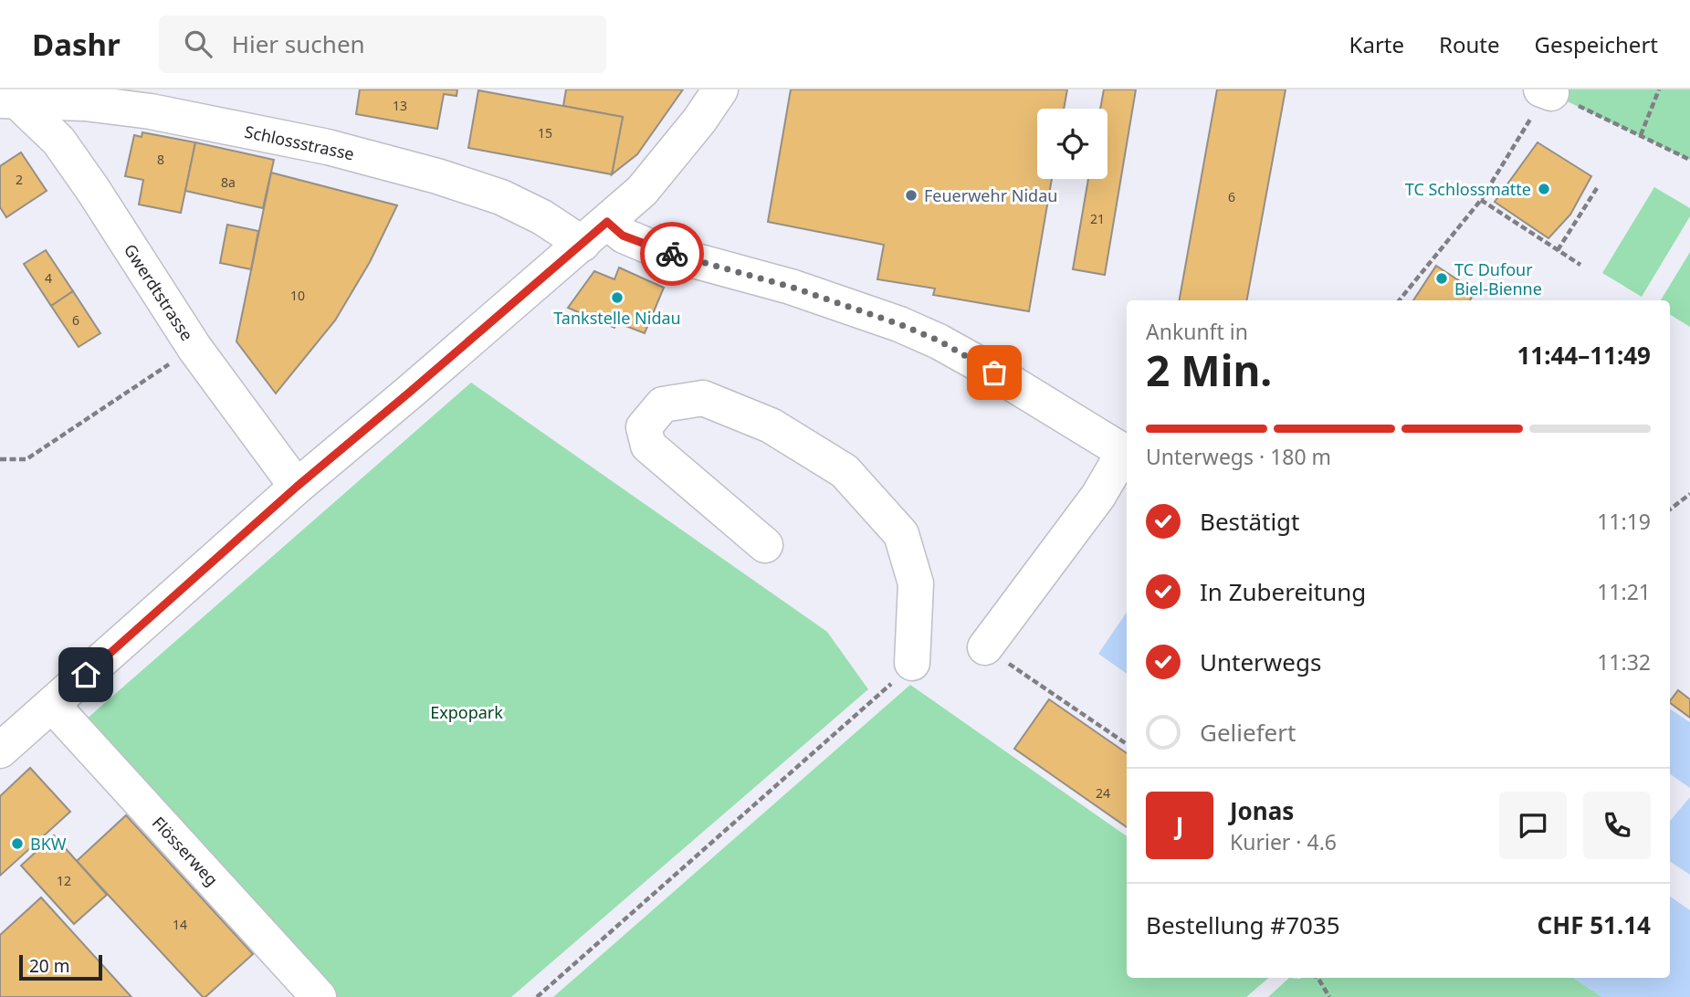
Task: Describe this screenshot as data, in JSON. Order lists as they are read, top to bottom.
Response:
{
  "streets": {
    "street": ["Schlossstrasse", "Gwerdtstrasse", "Flösserweg"]
  },
  "crossings": [
    ["Schlossstrasse", "Gwerdtstrasse"]
  ],
  "parks": ["Expopark"],
  "places": [
    "TC Schlossmatte",
    "Feuerwehr Nidau",
    "TC Dufour Biel-Bienne",
    "Tankstelle Nidau",
    "BKW"
  ],
  "house_numbers": [
    "13",
    "15",
    "8",
    "2",
    "8a",
    "6",
    "21",
    "4",
    "10",
    "6",
    "24",
    "12",
    "14"
  ],
  "scale_bar": "20 m",
  "page": {
    "header": "Dashr",
    "search": "Hier suchen",
    "nav": ["Karte", "Route", "Gespeichert"],
    "heading": ["2 Min.", "Ankunft in", "11:44–11:49"],
    "panel": [
      "Jonas",
      "Kurier · 4.6",
      "Bestellung #7035",
      "CHF 51.14"
    ],
    "bar": "Unterwegs · 180 m",
    "list": [
      ["Bestätigt", "11:19"],
      ["In Zubereitung", "11:21"],
      ["Unterwegs", "11:32"],
      "Geliefert"
    ],
    "round": "J",
    "scale": "20 m"
  }
}
